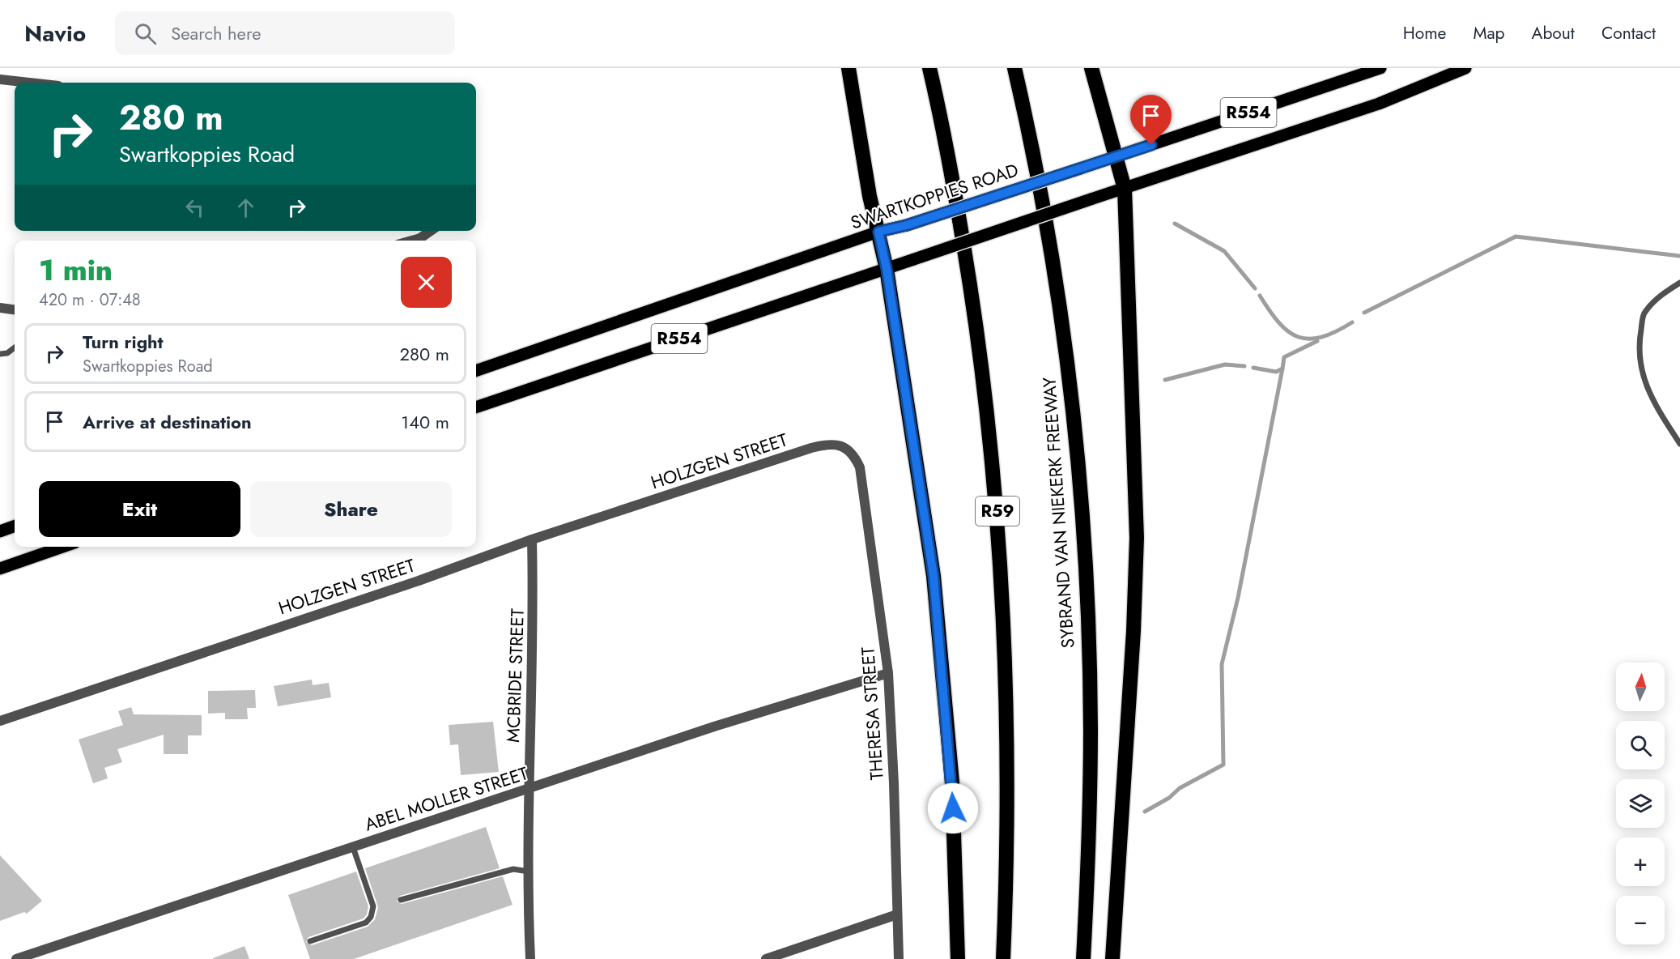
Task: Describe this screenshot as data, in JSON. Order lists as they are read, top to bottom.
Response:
{
  "streets": {
    "highway": ["R59", "SYBRAND VAN NIEKERK FREEWAY"],
    "main road": ["R554", "SWARTKOPPIES ROAD"],
    "street": [
      "HOLZGEN STREET",
      "MCBRIDE STREET",
      "THERESA STREET",
      "ABEL MOLLER STREET"
    ]
  },
  "crossings": [
    ["HOLZGEN STREET", "MCBRIDE STREET"],
    ["HOLZGEN STREET", "THERESA STREET"],
    ["MCBRIDE STREET", "ABEL MOLLER STREET"],
    ["THERESA STREET", "ABEL MOLLER STREET"]
  ],
  "north": "top",
  "page": {
    "header": "Navio",
    "search": "Search here",
    "nav": [
      "Home",
      "Map",
      "About",
      "Contact"
    ],
    "turn": ["280 m", "Swartkoppies Road"],
    "heading": ["1 min", "420 m · 07:48"],
    "list": [
      {
        "name": "Turn right",
        "note": "Swartkoppies Road",
        "value": "280 m"
      },
      {
        "name": "Arrive at destination",
        "value": "140 m"
      }
    ],
    "buttons": ["Exit", "Share"],
    "map_buttons": ["+", "−"]
  }
}
